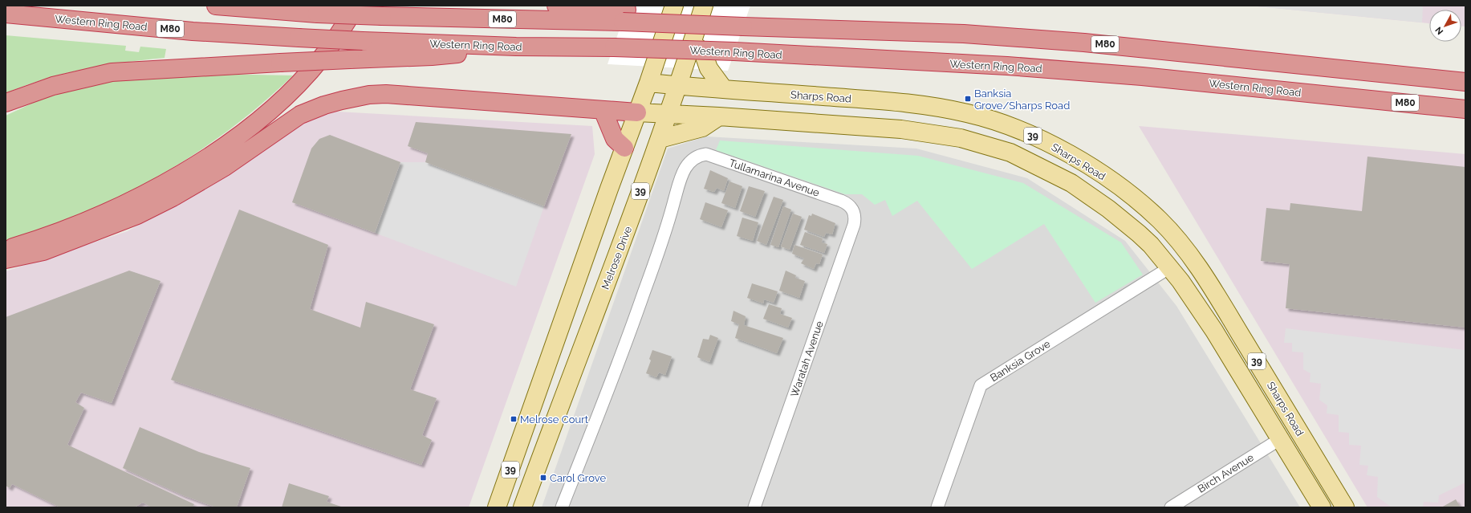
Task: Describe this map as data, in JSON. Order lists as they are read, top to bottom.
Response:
{
  "streets": {
    "highway": ["M80", "Western Ring Road"],
    "main road": ["Sharps Road", "39", "Melrose Drive"],
    "street": [
      "Tullamarina Avenue",
      "Waratah Avenue",
      "Banksia Grove",
      "Birch Avenue"
    ]
  },
  "crossings": [
    ["Sharps Road", "39"],
    ["Sharps Road", "Melrose Drive"],
    ["Sharps Road", "Banksia Grove"],
    ["Sharps Road", "Birch Avenue"],
    ["Tullamarina Avenue", "Waratah Avenue"]
  ],
  "places": {
    "transit": ["Banksia Grove/Sharps Road", "Melrose Court", "Carol Grove"]
  },
  "north": "bottom left"
}
